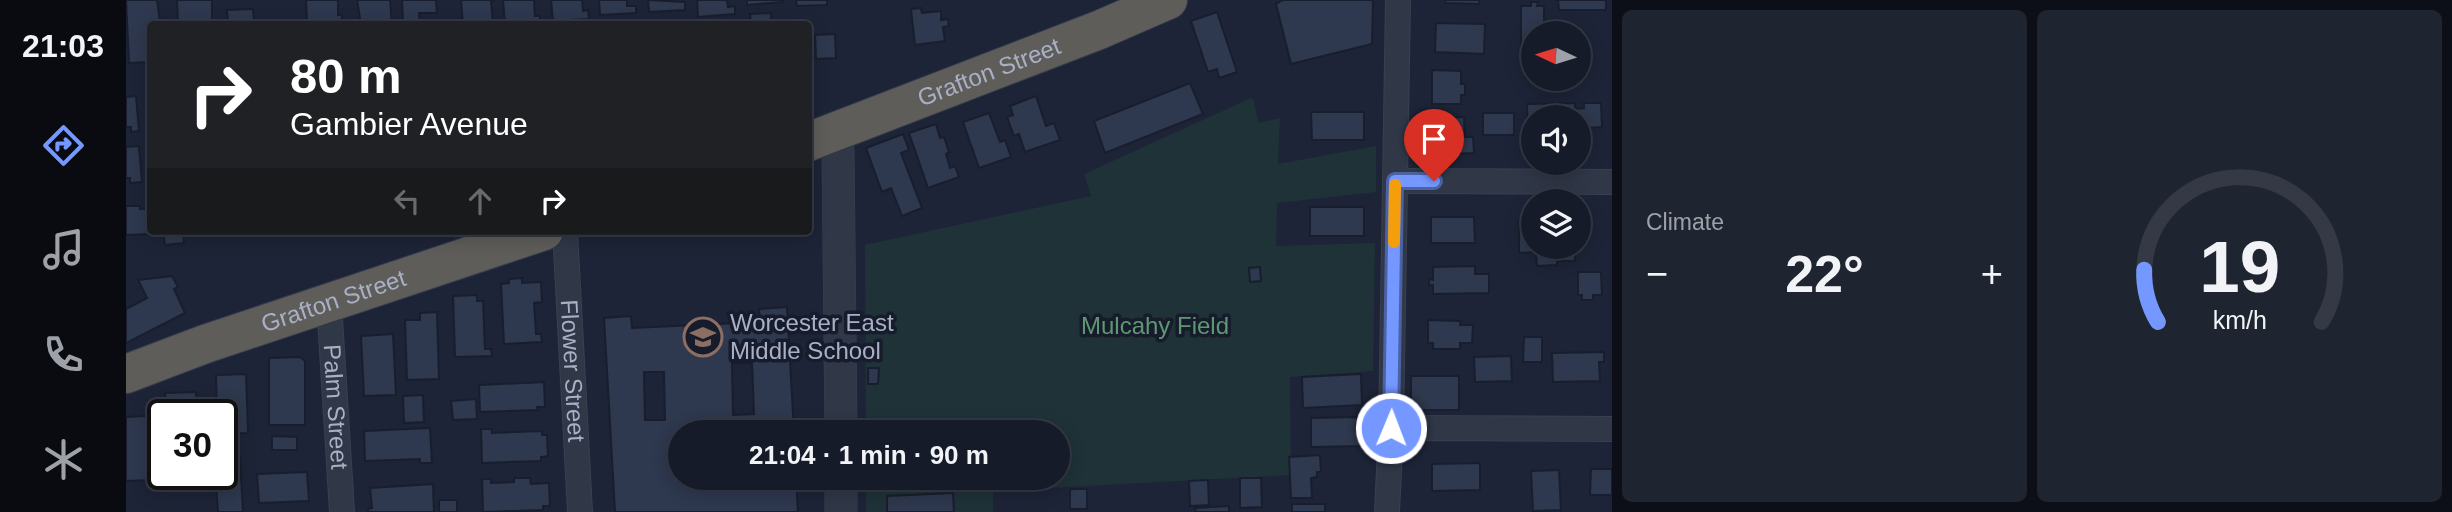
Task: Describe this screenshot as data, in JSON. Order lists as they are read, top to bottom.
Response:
{
  "streets": {
    "highway": ["Grafton Street"],
    "street": ["Flower Street", "Palm Street"]
  },
  "crossings": [
    ["Grafton Street", "Palm Street"]
  ],
  "parks": ["Mulcahy Field"],
  "places": {
    "school or university": ["Worcester East Middle School"]
  },
  "north": "left",
  "page": {
    "tabs": "21:03",
    "tile": "Climate",
    "turn": ["80 m", "Gambier Avenue"],
    "heat": ["−", "22°", "+"],
    "limit": "30",
    "trip": "21:04 · 1 min · 90 m",
    "gauge": ["19", "km/h"]
  }
}
